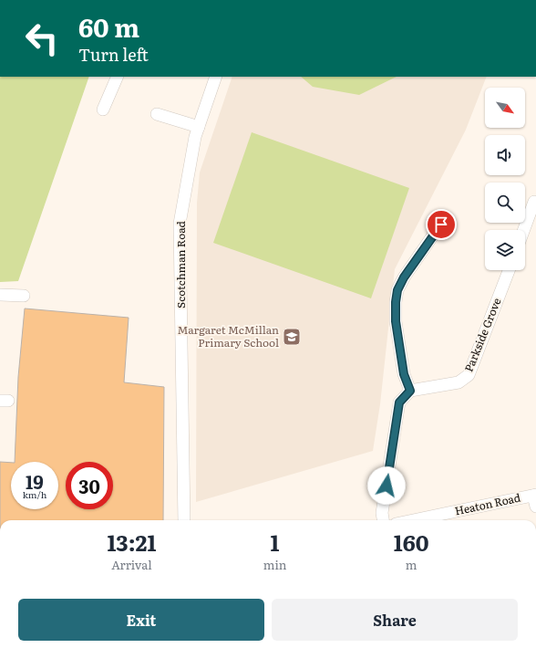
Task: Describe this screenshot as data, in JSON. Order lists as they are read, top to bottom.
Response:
{
  "streets": {
    "street": ["Scotchman Road", "Parkside Grove", "Heaton Road"]
  },
  "places": {
    "school or university": ["Margaret McMillan Primary School"]
  },
  "north": "bottom right",
  "page": {
    "turn": ["60 m", "Turn left"],
    "speed": "19 km/h",
    "limit": "30",
    "eta": [
      "13:21",
      "Arrival",
      "1",
      "min",
      "160",
      "m"
    ],
    "buttons": ["Exit", "Share"]
  }
}
